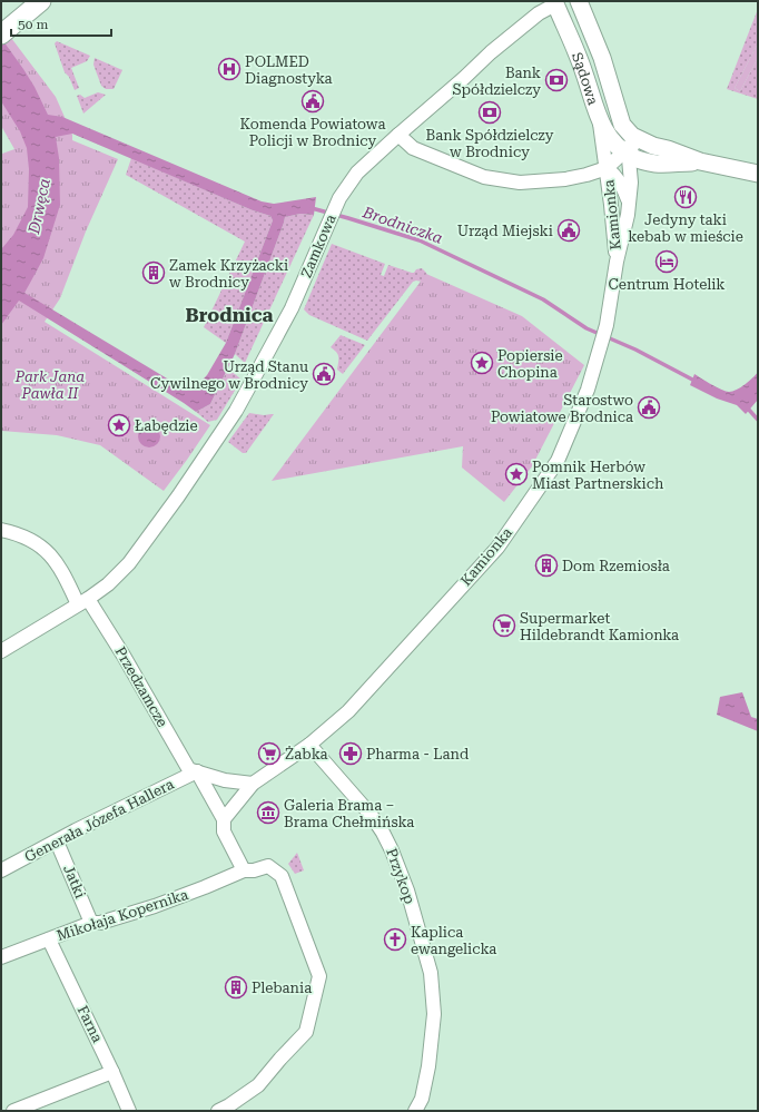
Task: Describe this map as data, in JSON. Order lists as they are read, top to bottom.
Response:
{
  "streets": {
    "street": [
      "Sądowa",
      "Kamionka",
      "Zamkowa",
      "Przedzamcze",
      "Generała Józefa Hallera",
      "Przykop",
      "Jatki",
      "Mikołaja Kopernika",
      "Farna"
    ]
  },
  "crossings": [
    ["Sądowa", "Kamionka"],
    ["Sądowa", "Zamkowa"],
    ["Kamionka", "Przykop"],
    ["Zamkowa", "Przedzamcze"],
    ["Przedzamcze", "Generała Józefa Hallera"],
    ["Generała Józefa Hallera", "Jatki"],
    ["Jatki", "Mikołaja Kopernika"],
    ["Mikołaja Kopernika", "Farna"]
  ],
  "districts": ["Brodnica"],
  "water": ["Drwęca", "Brodniczka"],
  "parks": ["Park Jana Pawła II"],
  "places": {
    "hospital": ["POLMED Diagnostyka"],
    "bank": ["Bank Spółdzielczy", "Bank Spółdzielczy w Brodnicy"],
    "public building": [
      "Komenda Powiatowa Policji w Brodnicy",
      "Urząd Miejski",
      "Urząd Stanu Cywilnego w Brodnicy",
      "Starostwo Powiatowe Brodnica"
    ],
    "restaurant": ["Jedyny taki kebab w mieście"],
    "hotel": ["Centrum Hotelik"],
    "building": ["Zamek Krzyżacki w Brodnicy", "Dom Rzemiosła", "Plebania"],
    "place": ["Popiersie Chopina", "Łabędzie", "Pomnik Herbów Miast Partnerskich"],
    "supermarket": ["Supermarket Hildebrandt Kamionka", "Żabka"],
    "pharmacy": ["Pharma - Land"],
    "museum": ["Galeria Brama – Brama Chełmińska"],
    "church": ["Kaplica ewangelicka"]
  },
  "scale_bar": "50 m"
}
